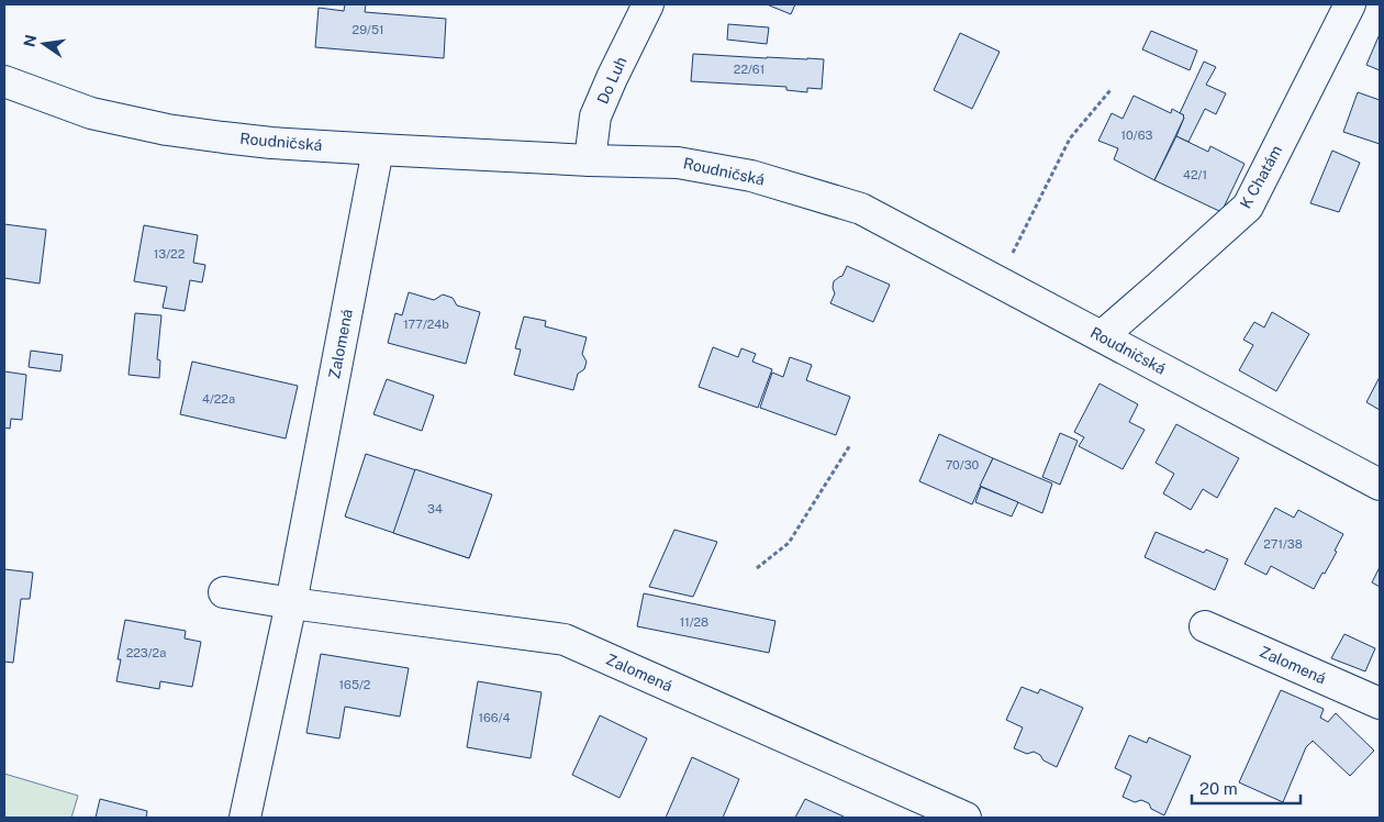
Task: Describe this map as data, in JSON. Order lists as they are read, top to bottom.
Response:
{
  "streets": {
    "street": [
      "Do Luh",
      "Roudničská",
      "K Chatám",
      "Zalomená"
    ]
  },
  "crossings": [
    ["Do Luh", "Roudničská"],
    ["Roudničská", "K Chatám"],
    ["Roudničská", "Zalomená"]
  ],
  "house_numbers": [
    "29/51",
    "22/61",
    "10/63",
    "42/1",
    "13/22",
    "177/24b",
    "4/22a",
    "70/30",
    "34",
    "271/38",
    "11/28",
    "223/2a",
    "165/2",
    "166/4"
  ],
  "scale_bar": "20 m",
  "north": "left"
}
